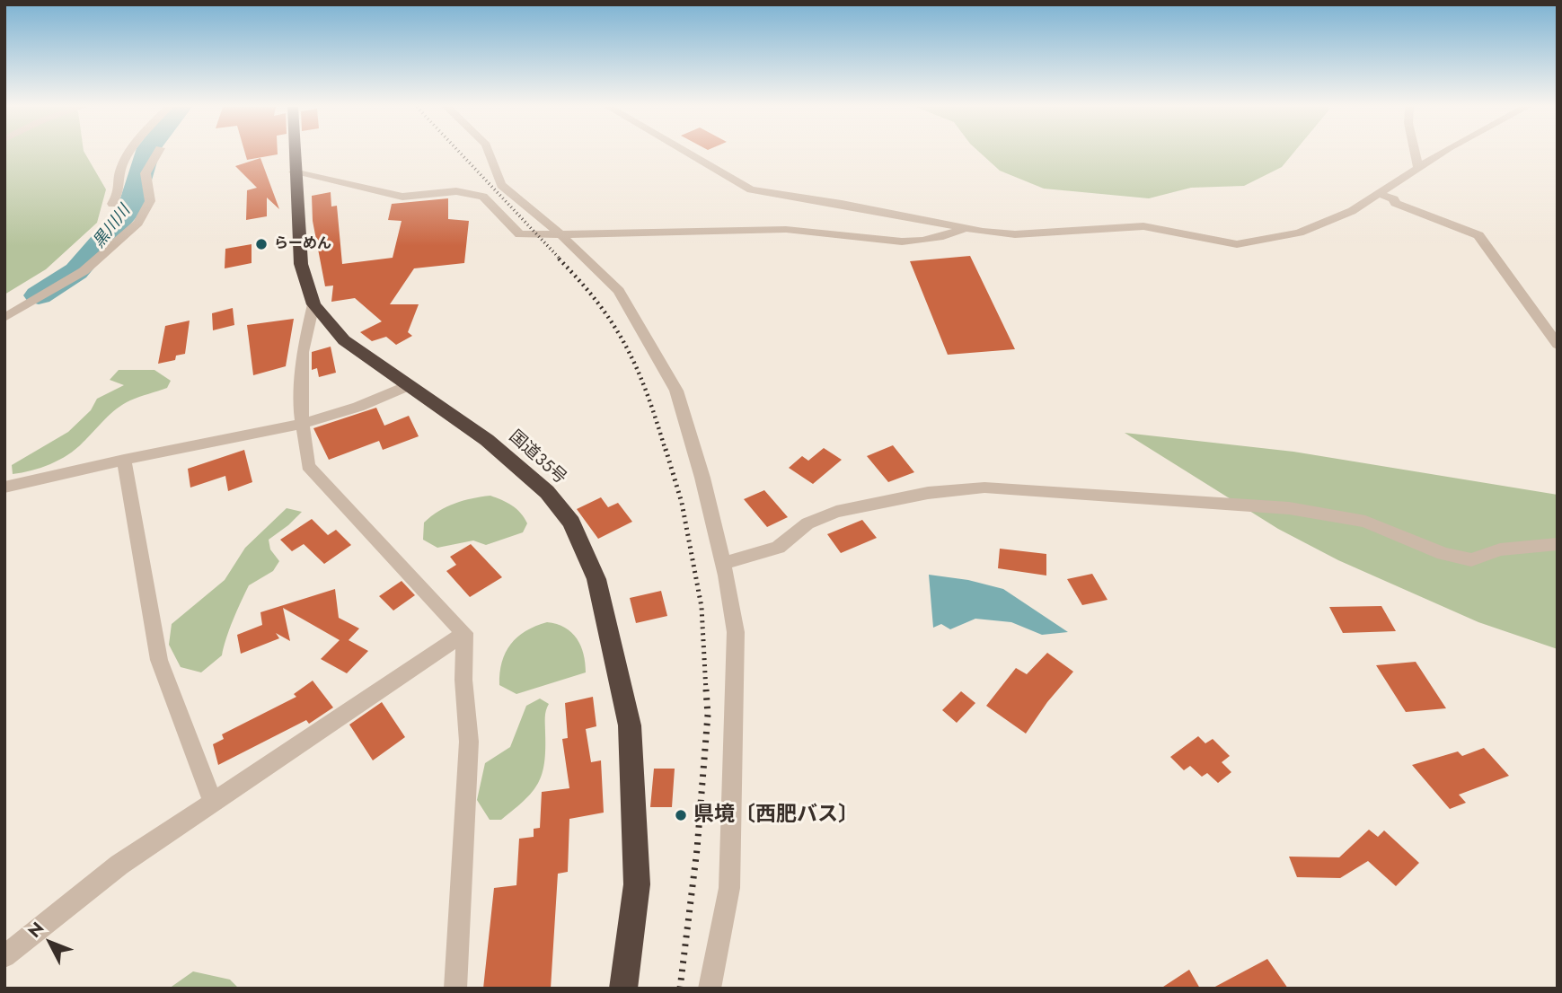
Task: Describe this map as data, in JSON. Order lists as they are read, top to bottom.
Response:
{
  "streets": {
    "highway": ["国道35号"]
  },
  "water": ["黒川川"],
  "places": ["らーめん", "県境〔西肥バス〕"],
  "north": "top left"
}
